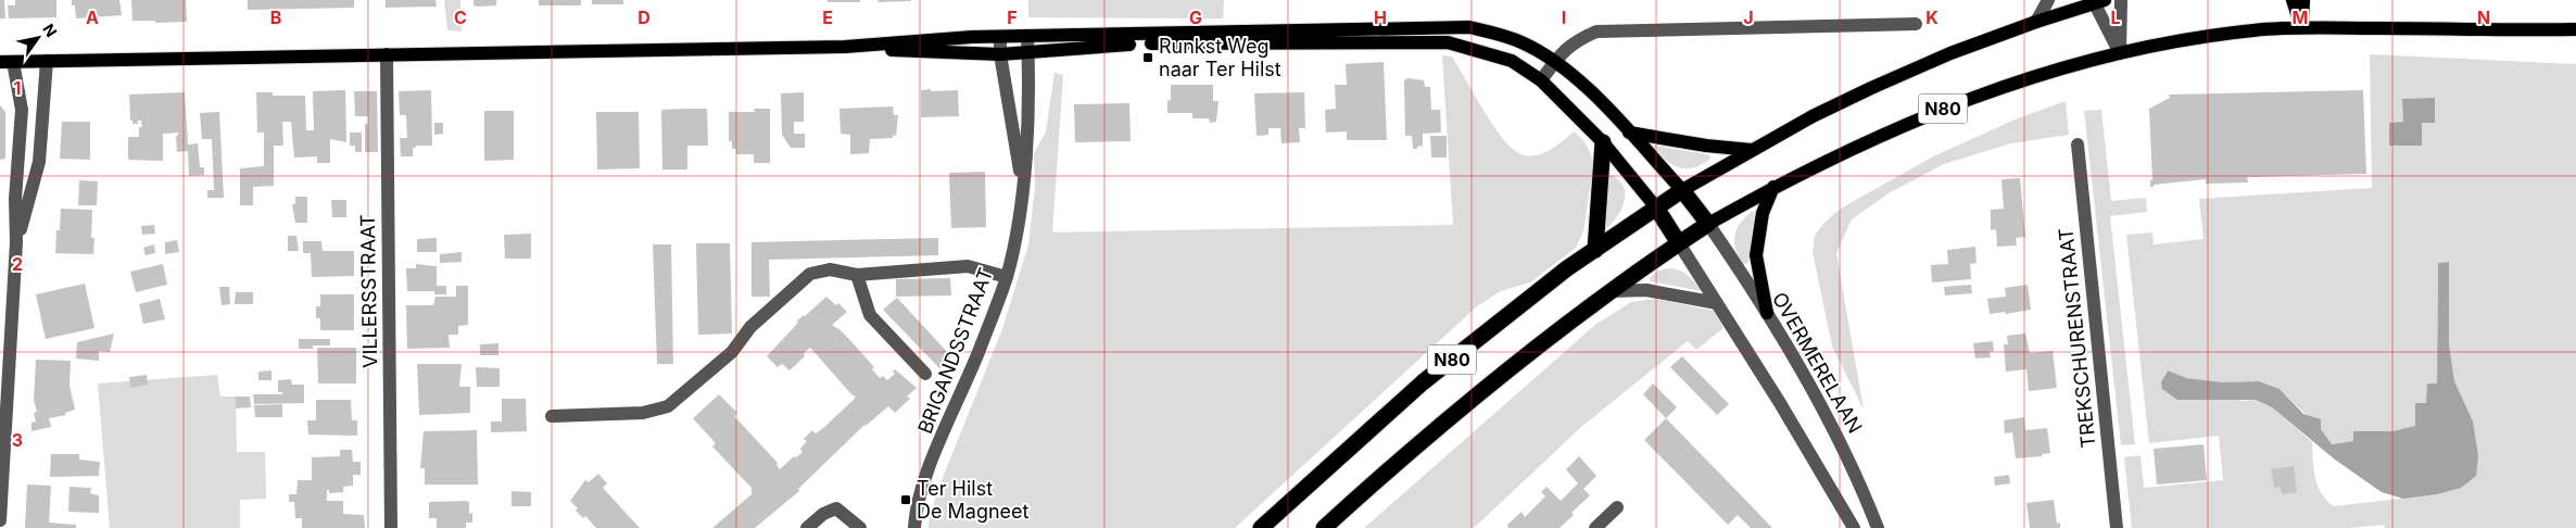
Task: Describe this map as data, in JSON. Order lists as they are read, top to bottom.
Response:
{
  "streets": {
    "highway": ["N80"],
    "street": [
      "VILLERSSTRAAT",
      "TREKSCHURENSTRAAT",
      "BRIGANDSSTRAAT",
      "OVERMERELAAN"
    ]
  },
  "crossings": [
    ["N80", "OVERMERELAAN"]
  ],
  "places": {
    "transit": ["Runkst Weg naar Ter Hilst", "Ter Hilst De Magneet"]
  },
  "north": "top right",
  "grid": {
    "columns": [
      "A",
      "B",
      "C",
      "D",
      "E",
      "F",
      "G",
      "H",
      "I",
      "J",
      "K",
      "L",
      "M",
      "N"
    ],
    "rows": ["1", "2", "3"]
  }
}
